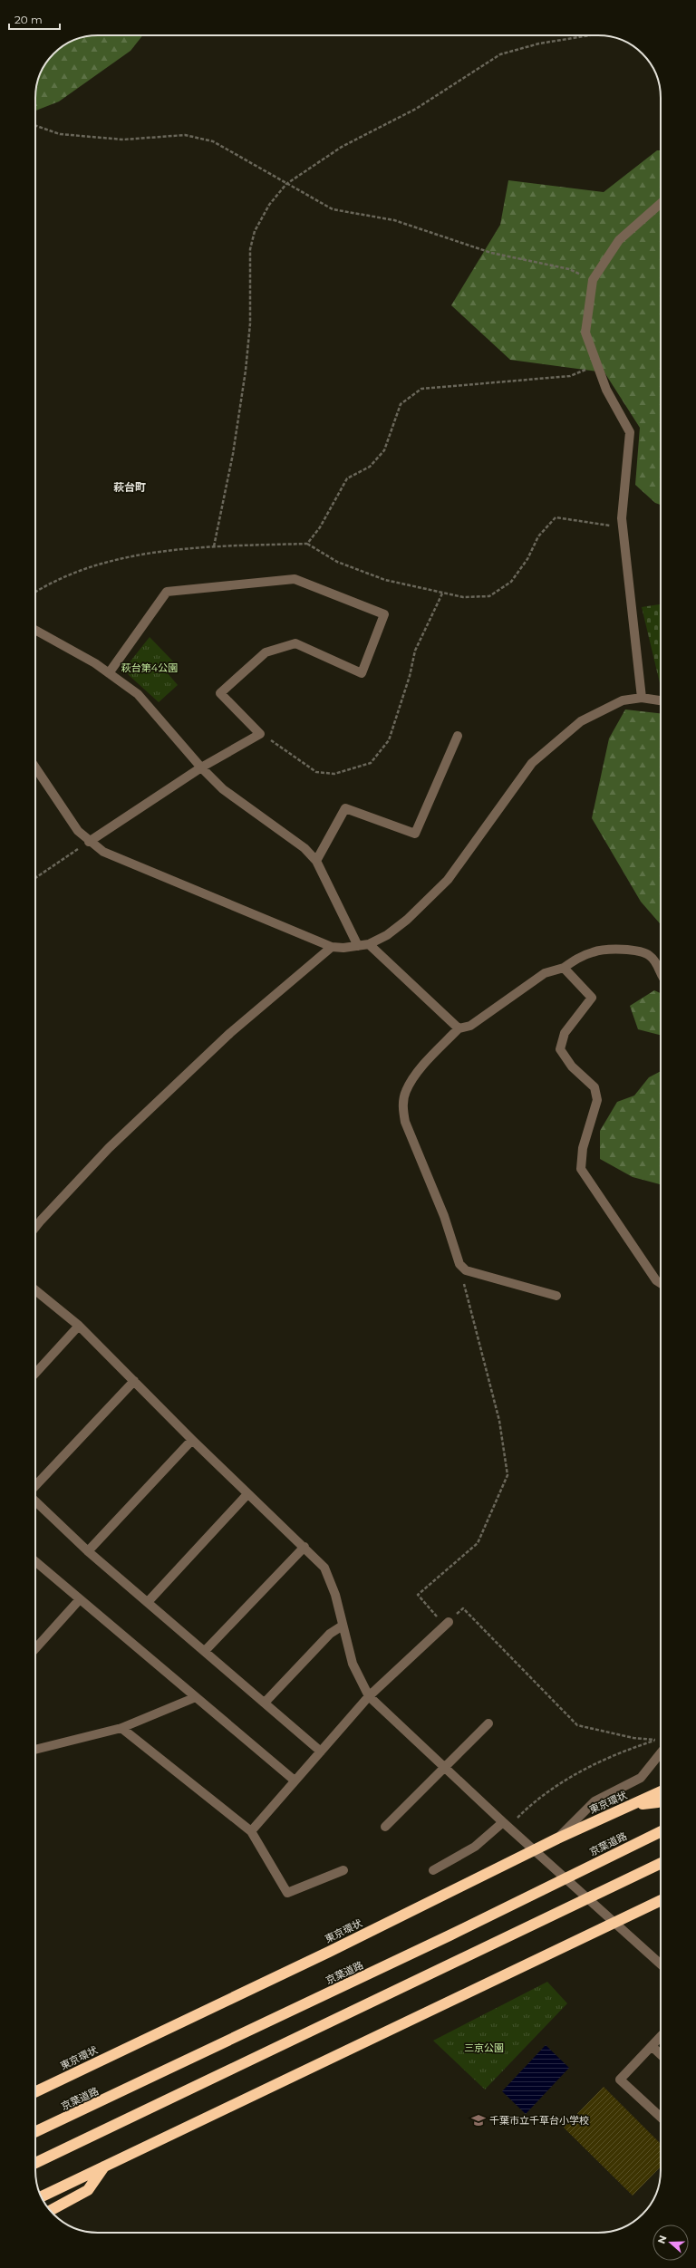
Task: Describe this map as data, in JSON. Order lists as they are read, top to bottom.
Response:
{
  "streets": {
    "highway": ["東京環状", "京葉道路"]
  },
  "districts": ["萩台町"],
  "parks": ["萩台第4公園", "三京公園"],
  "places": {
    "school or university": ["千葉市立千草台小学校"]
  },
  "scale_bar": "20 m",
  "north": "left"
}
